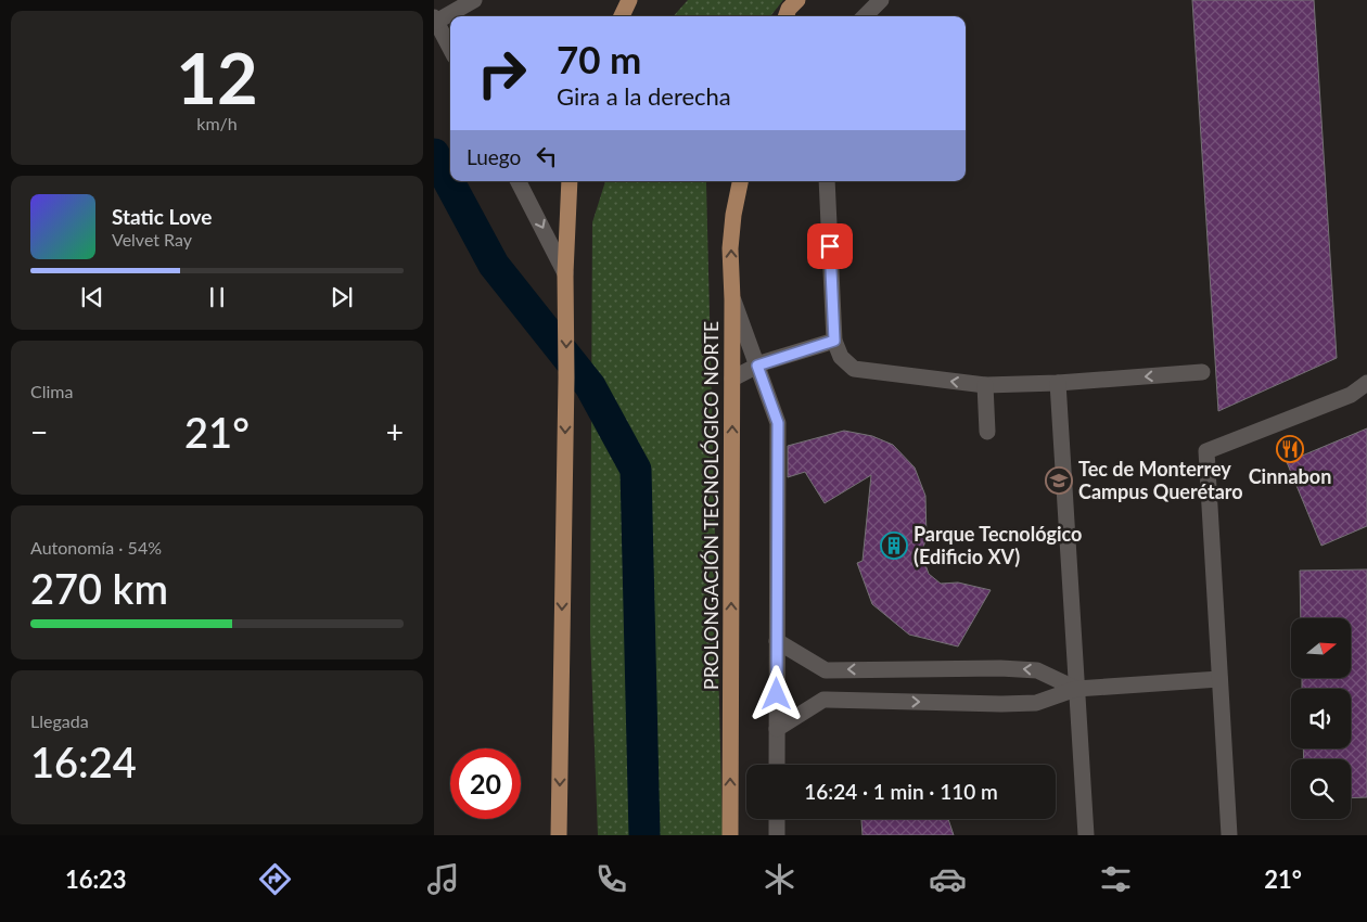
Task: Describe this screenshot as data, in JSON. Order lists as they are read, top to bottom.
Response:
{
  "streets": {
    "main road": ["PROLONGACIÓN TECNOLÓGICO NORTE"]
  },
  "one_way": ["PROLONGACIÓN TECNOLÓGICO NORTE"],
  "places": {
    "restaurant": ["Cinnabon"],
    "school or university": ["Tec de Monterrey Campus Querétaro"],
    "building": ["Parque Tecnológico (Edificio XV)"]
  },
  "north": "right",
  "page": {
    "tile": [
      ["12", "km/h"],
      "Clima",
      ["Autonomía · 54%", "270 km"],
      ["Llegada", "16:24"]
    ],
    "turn": ["70 m", "Gira a la derecha"],
    "then": "Luego",
    "song": ["Static Love", "Velvet Ray"],
    "heat": ["−", "21°", "+"],
    "limit": "20",
    "trip": "16:24 · 1 min · 110 m",
    "tabs": ["16:23", "21°"]
  }
}
